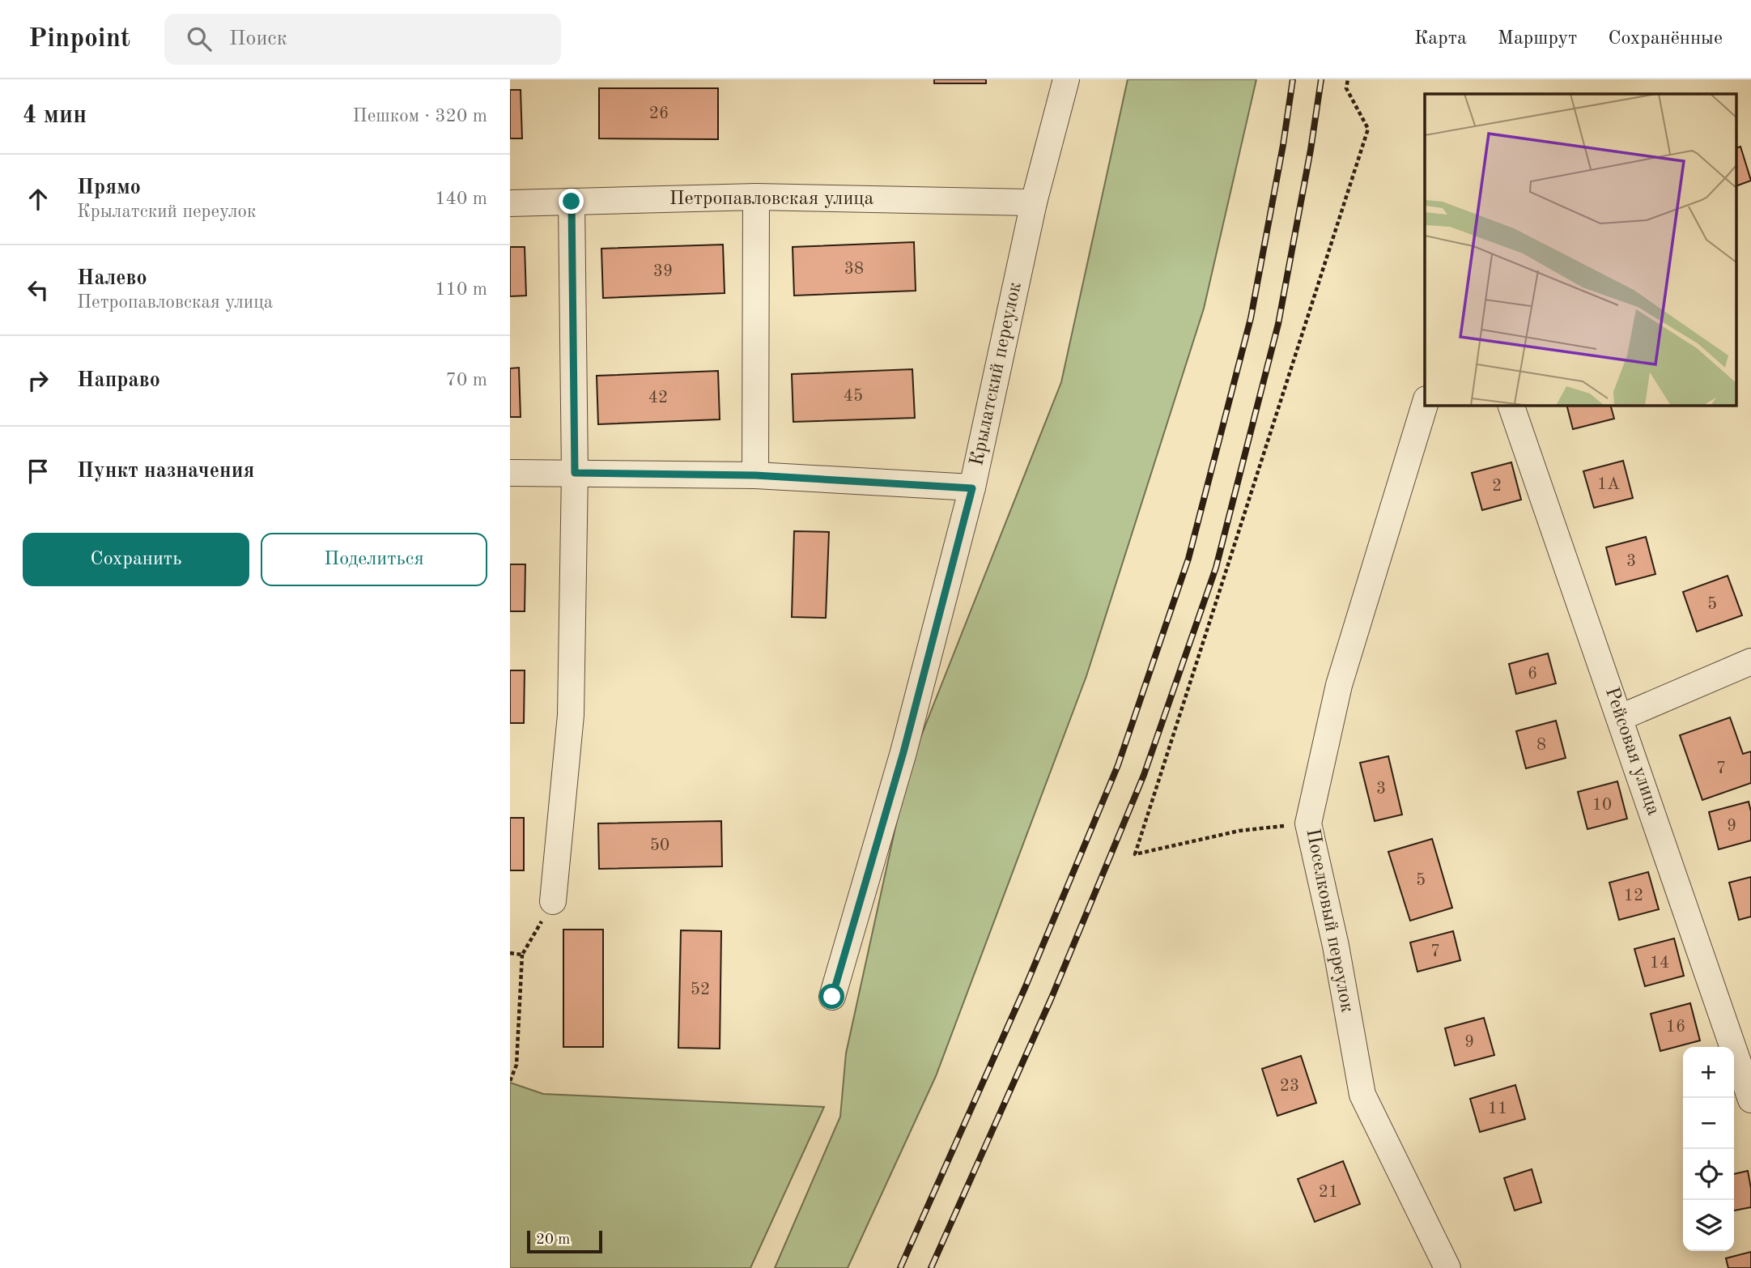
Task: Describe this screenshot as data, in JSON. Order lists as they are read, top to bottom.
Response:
{
  "streets": {
    "street": [
      "Петропавловская улица",
      "Крылатский переулок",
      "Рейсовая улица",
      "Поселковый переулок"
    ]
  },
  "crossings": [
    ["Петропавловская улица", "Крылатский переулок"]
  ],
  "house_numbers": [
    "26",
    "38",
    "39",
    "45",
    "42",
    "1А",
    "2",
    "3",
    "5",
    "6",
    "8",
    "7",
    "3",
    "10",
    "9",
    "50",
    "5",
    "12",
    "7",
    "14",
    "52",
    "16",
    "9",
    "23",
    "11",
    "21"
  ],
  "scale_bar": "20 m",
  "page": {
    "header": "Pinpoint",
    "search": "Поиск",
    "nav": ["Карта", "Маршрут", "Сохранённые"],
    "heading": ["4 мин", "Пешком · 320 m"],
    "list": [
      ["Прямо", "Крылатский переулок", "140 m"],
      ["Налево", "Петропавловская улица", "110 m"],
      ["Направо", "70 m"],
      "Пункт назначения"
    ],
    "buttons": ["Сохранить", "Поделиться"],
    "map_buttons": ["+", "−"],
    "scale": "20 m"
  }
}
